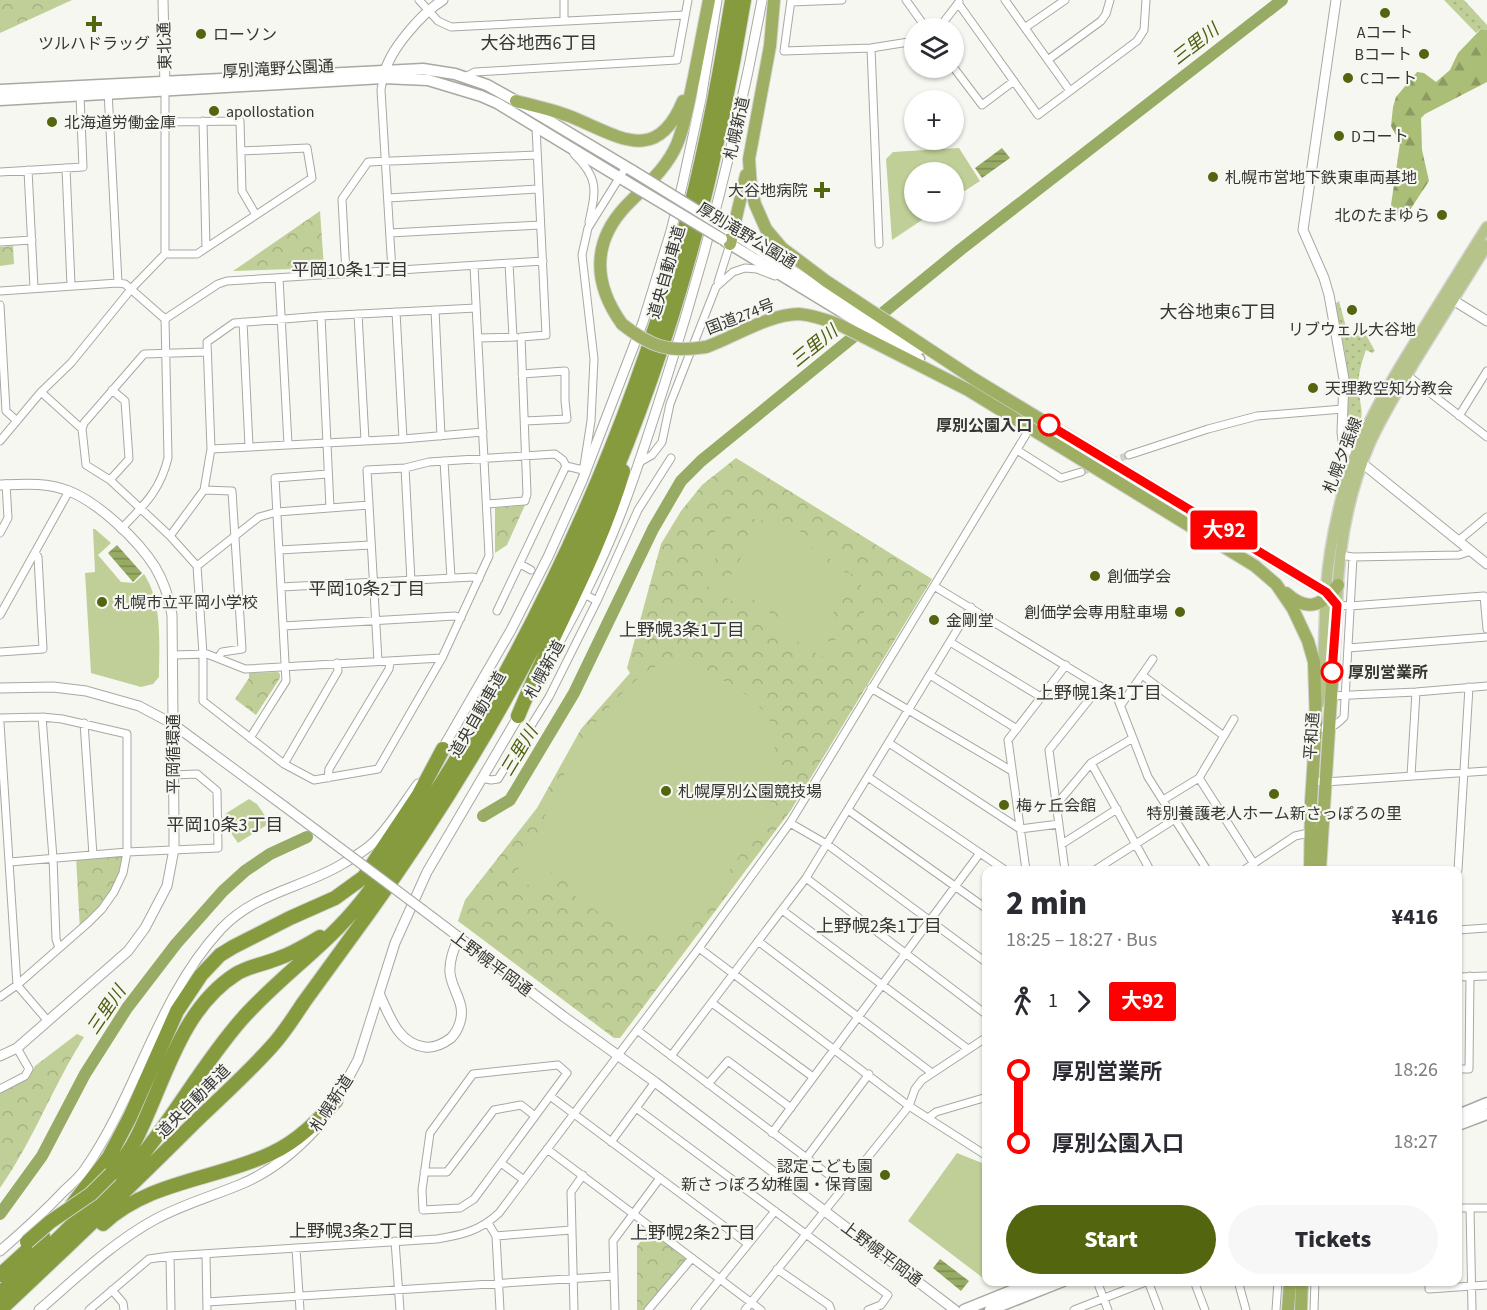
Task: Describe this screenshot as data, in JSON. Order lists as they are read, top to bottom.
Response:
{
  "streets": {
    "highway": ["道央自動車道", "国道274号", "平和通"],
    "main road": ["厚別滝野公園通", "札幌夕張線"],
    "street": [
      "東北通",
      "札幌新道",
      "平岡循環通",
      "上野幌平岡通"
    ]
  },
  "crossings": [
    ["東北通", "厚別滝野公園通"],
    ["厚別滝野公園通", "国道274号"],
    ["札幌夕張線", "平和通"],
    ["平岡循環通", "上野幌平岡通"]
  ],
  "districts": [
    "大谷地西6丁目",
    "平岡10条1丁目",
    "大谷地東6丁目",
    "平岡10条2丁目",
    "上野幌3条1丁目",
    "上野幌1条1丁目",
    "平岡10条3丁目",
    "上野幌2条1丁目",
    "上野幌3条2丁目",
    "上野幌2条2丁目"
  ],
  "water": ["三里川"],
  "places": {
    "other": [
      "Aコート",
      "ローソン",
      "Bコート",
      "Cコート",
      "apollostation",
      "北海道労働金庫",
      "Dコート",
      "札幌市営地下鉄東車両基地",
      "北のたまゆら",
      "リブウェル大谷地",
      "天理教空知分教会",
      "厚別公園入口",
      "創価学会",
      "札幌市立平岡小学校",
      "創価学会専用駐車場",
      "金剛堂",
      "厚別営業所",
      "札幌厚別公園競技場",
      "特別養護老人ホーム新さっぽろの里",
      "梅ヶ丘会館",
      "認定こども園 新さっぽろ幼稚園・保育園"
    ],
    "health": ["ツルハドラッグ", "大谷地病院"]
  },
  "lines": ["bus line 大92"],
  "page": {
    "on_map": "大92",
    "map_buttons": ["+", "−"],
    "heading": ["2 min", "18:25 – 18:27 · Bus", "¥416"],
    "legs": ["1", "大92"],
    "list": [
      {
        "name": "厚別営業所",
        "value": "18:26"
      },
      {
        "name": "厚別公園入口",
        "value": "18:27"
      }
    ],
    "buttons": ["Start", "Tickets"]
  }
}
